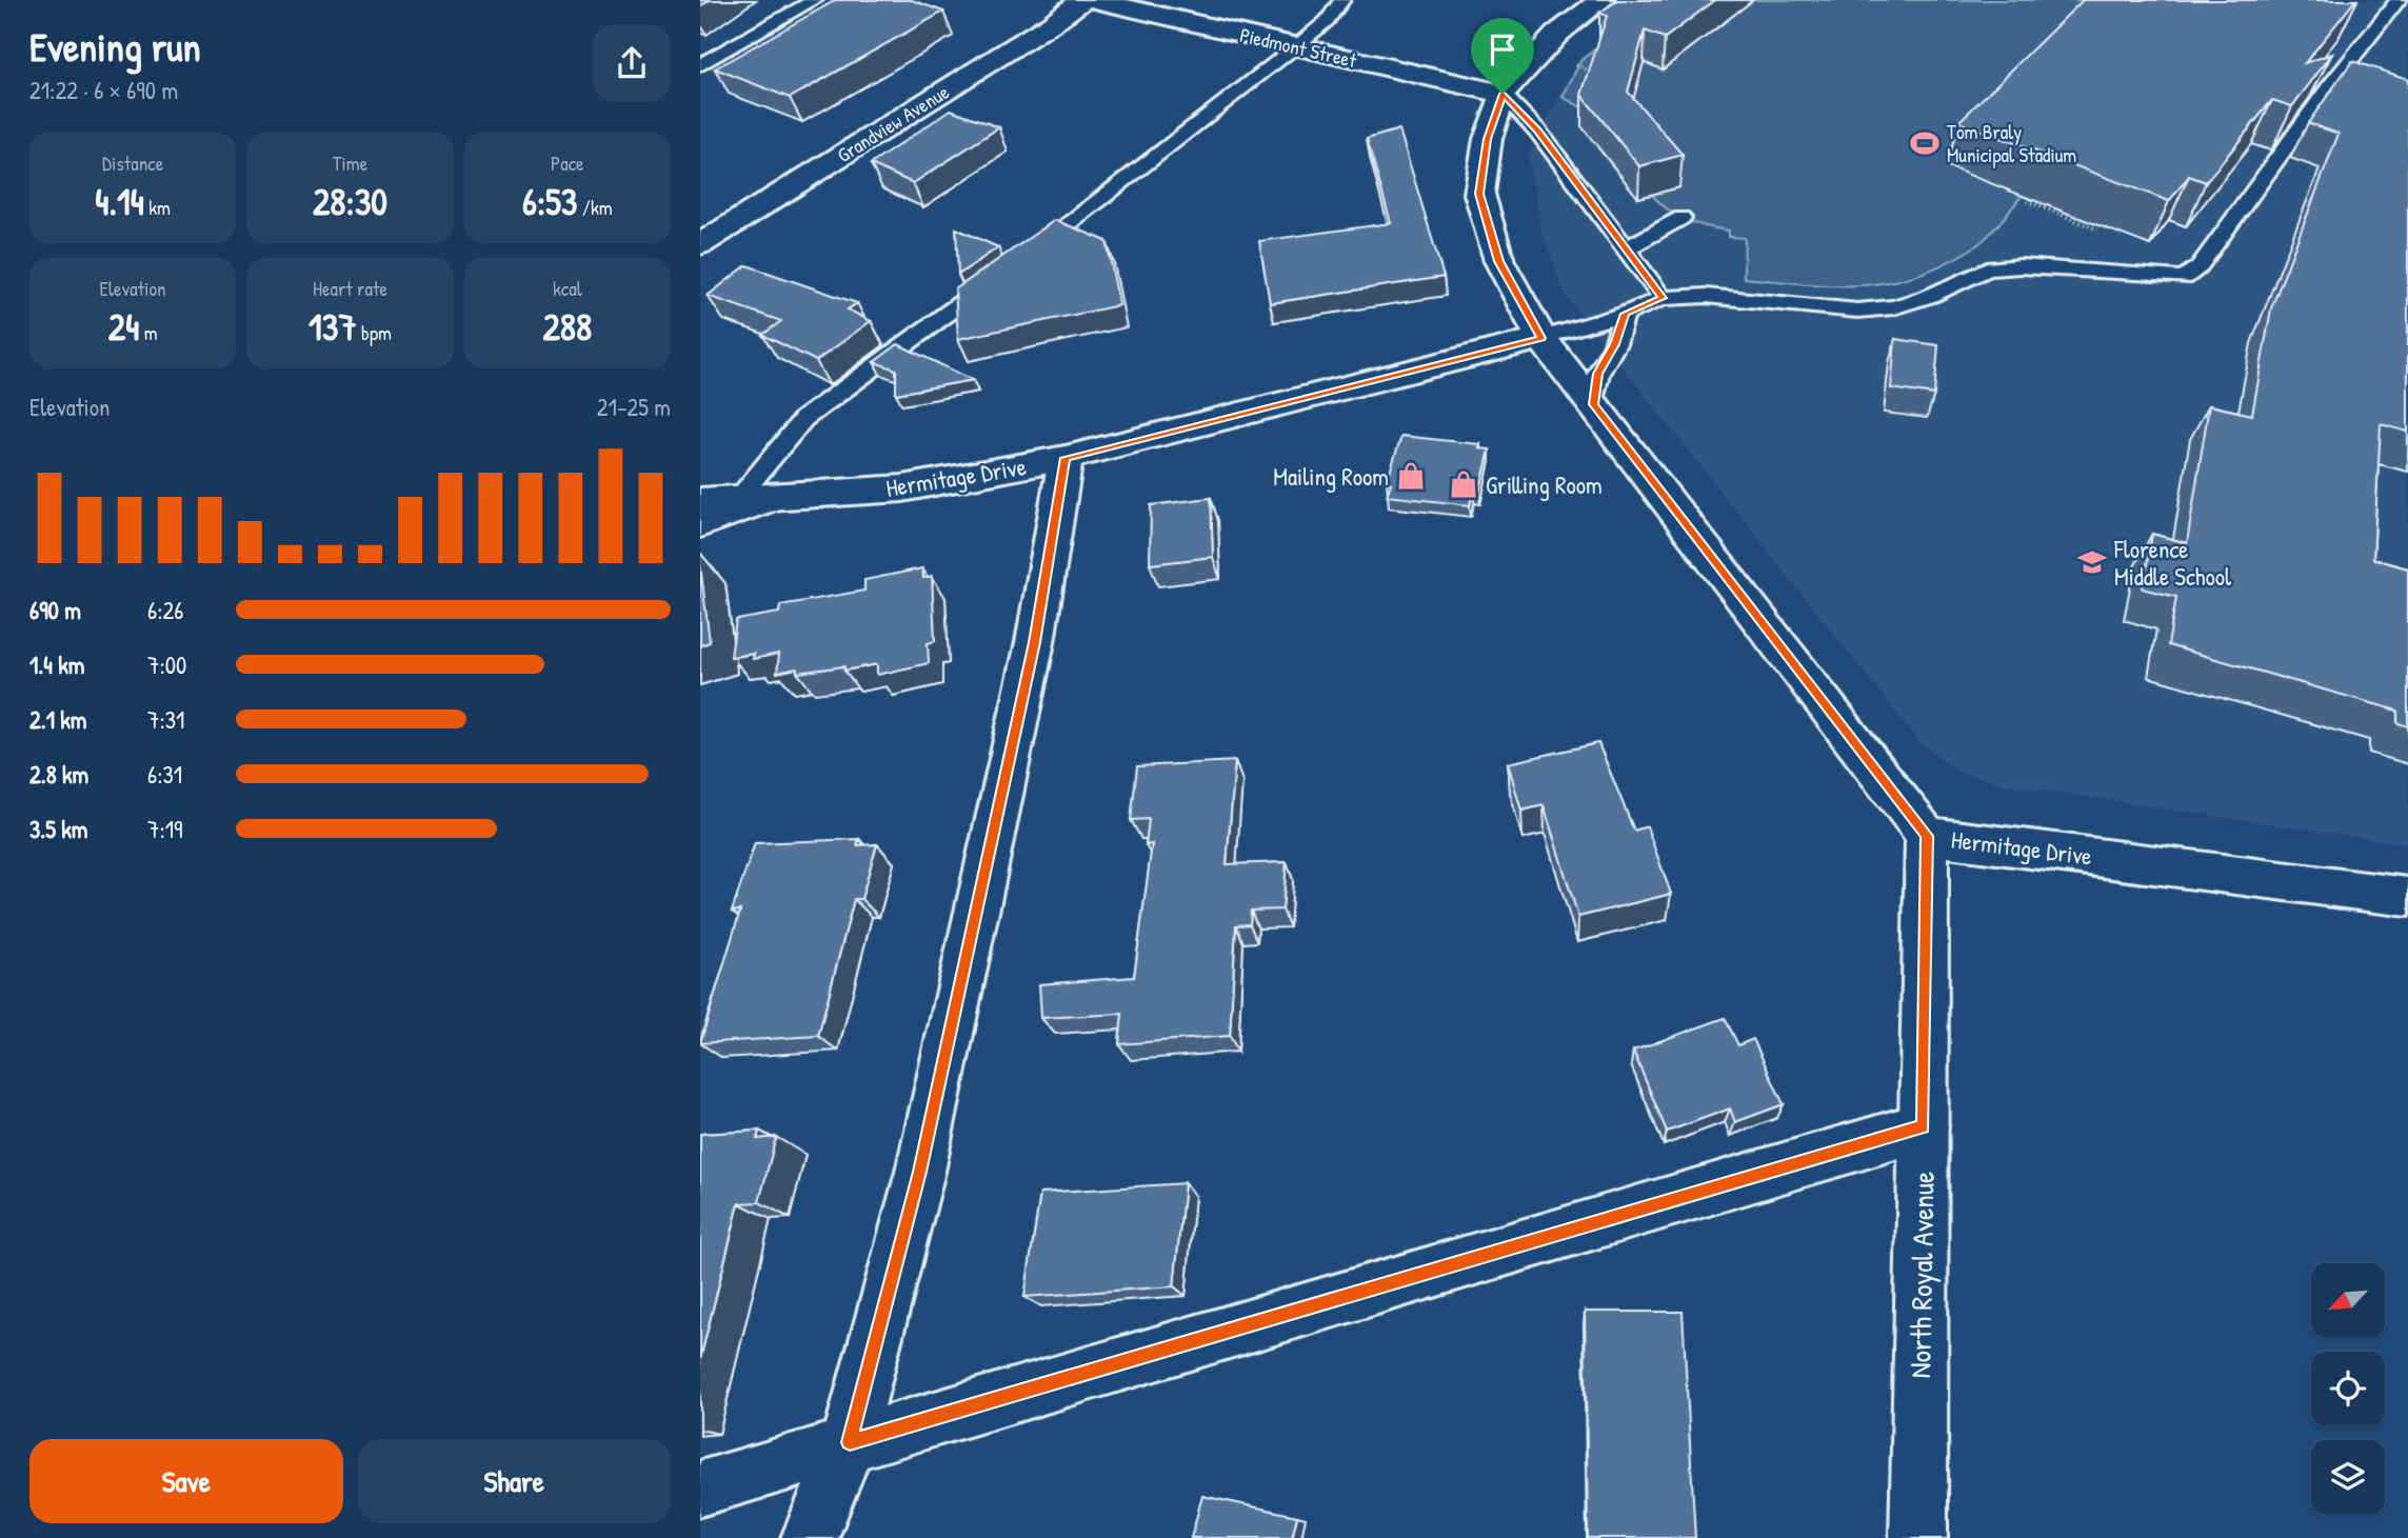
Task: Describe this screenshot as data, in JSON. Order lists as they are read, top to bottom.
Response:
{
  "streets": {
    "street": [
      "Piedmont Street",
      "Grandview Avenue",
      "Hermitage Drive",
      "North Royal Avenue"
    ]
  },
  "crossings": [
    ["Hermitage Drive", "North Royal Avenue"]
  ],
  "places": {
    "sports": ["Tom Braly Municipal Stadium"],
    "shop": ["Mailing Room", "Grilling Room"],
    "school or university": ["Florence Middle School"]
  },
  "north": "bottom left",
  "page": {
    "heading": ["Evening run", "21:22 · 6 × 690 m"],
    "stats": [
      ["Distance", "4.14 km"],
      ["Time", "28:30"],
      ["Pace", "6:53 /km"],
      ["Elevation", "24 m"],
      ["Heart rate", "137 bpm"],
      ["kcal", "288"]
    ],
    "chart": ["Elevation", "21–25 m"],
    "list": [
      {
        "name": "690 m",
        "note": "6:26"
      },
      {
        "name": "1.4 km",
        "note": "7:00"
      },
      {
        "name": "2.1 km",
        "note": "7:31"
      },
      {
        "name": "2.8 km",
        "note": "6:31"
      },
      {
        "name": "3.5 km",
        "note": "7:19"
      }
    ],
    "buttons": ["Save", "Share"]
  }
}
